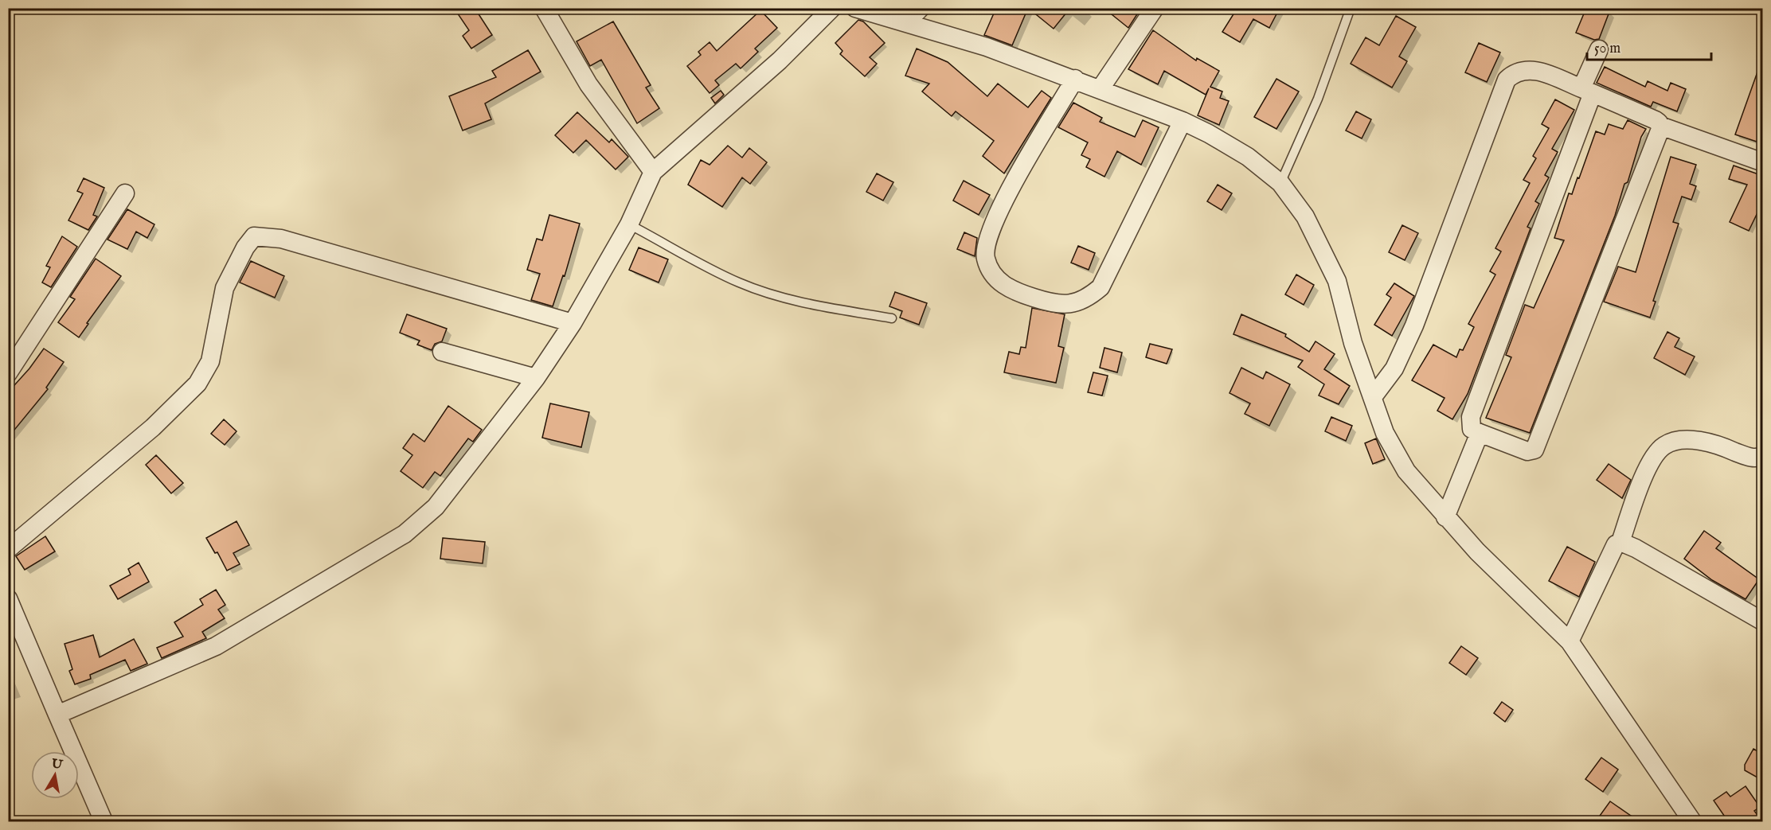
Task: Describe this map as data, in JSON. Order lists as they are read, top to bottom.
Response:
{
  "scale_bar": "50 m",
  "north": "top"
}
